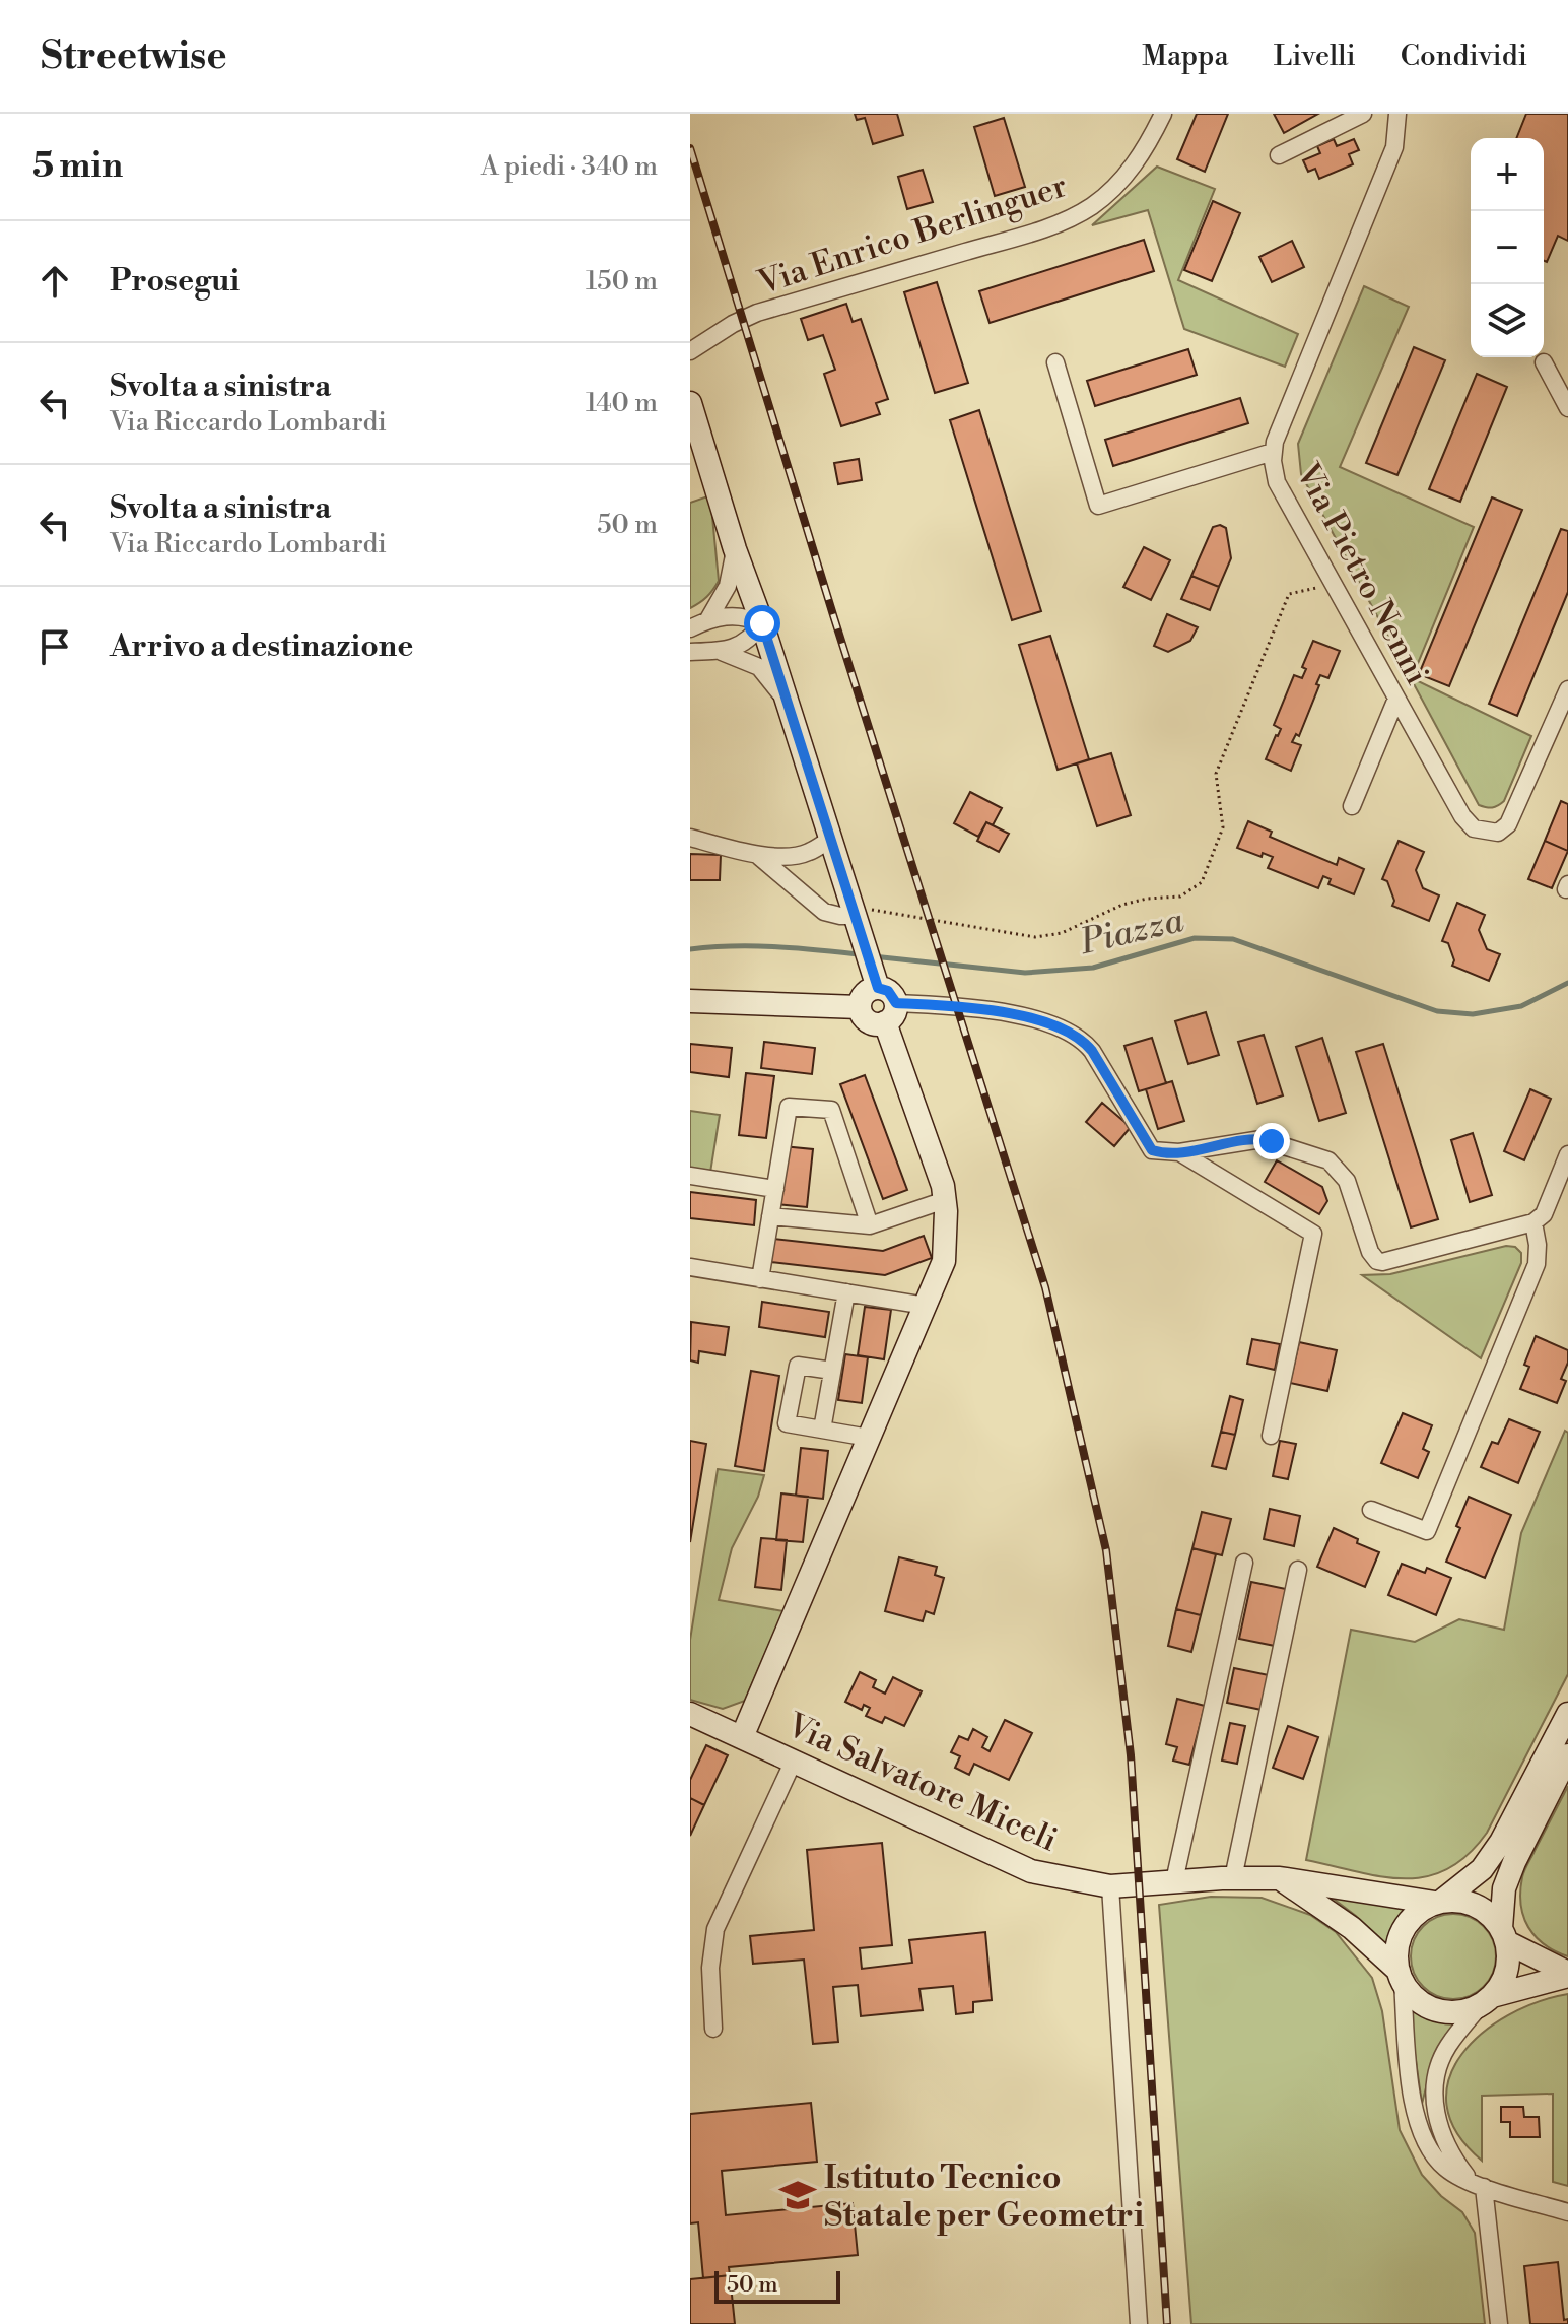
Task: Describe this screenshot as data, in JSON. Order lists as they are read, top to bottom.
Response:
{
  "streets": {
    "street": ["Via Enrico Berlinguer", "Via Pietro Nenni", "Via Salvatore Miceli"]
  },
  "water": ["Piazza"],
  "places": {
    "school or university": ["Istituto Tecnico Statale per Geometri"]
  },
  "scale_bar": "50 m",
  "page": {
    "header": "Streetwise",
    "nav": ["Mappa", "Livelli", "Condividi"],
    "heading": ["5 min", "A piedi · 340 m"],
    "map_buttons": ["+", "−"],
    "list": [
      ["Prosegui", "150 m"],
      ["Svolta a sinistra", "Via Riccardo Lombardi", "140 m"],
      ["Svolta a sinistra", "Via Riccardo Lombardi", "50 m"],
      "Arrivo a destinazione"
    ],
    "scale": "50 m"
  }
}
